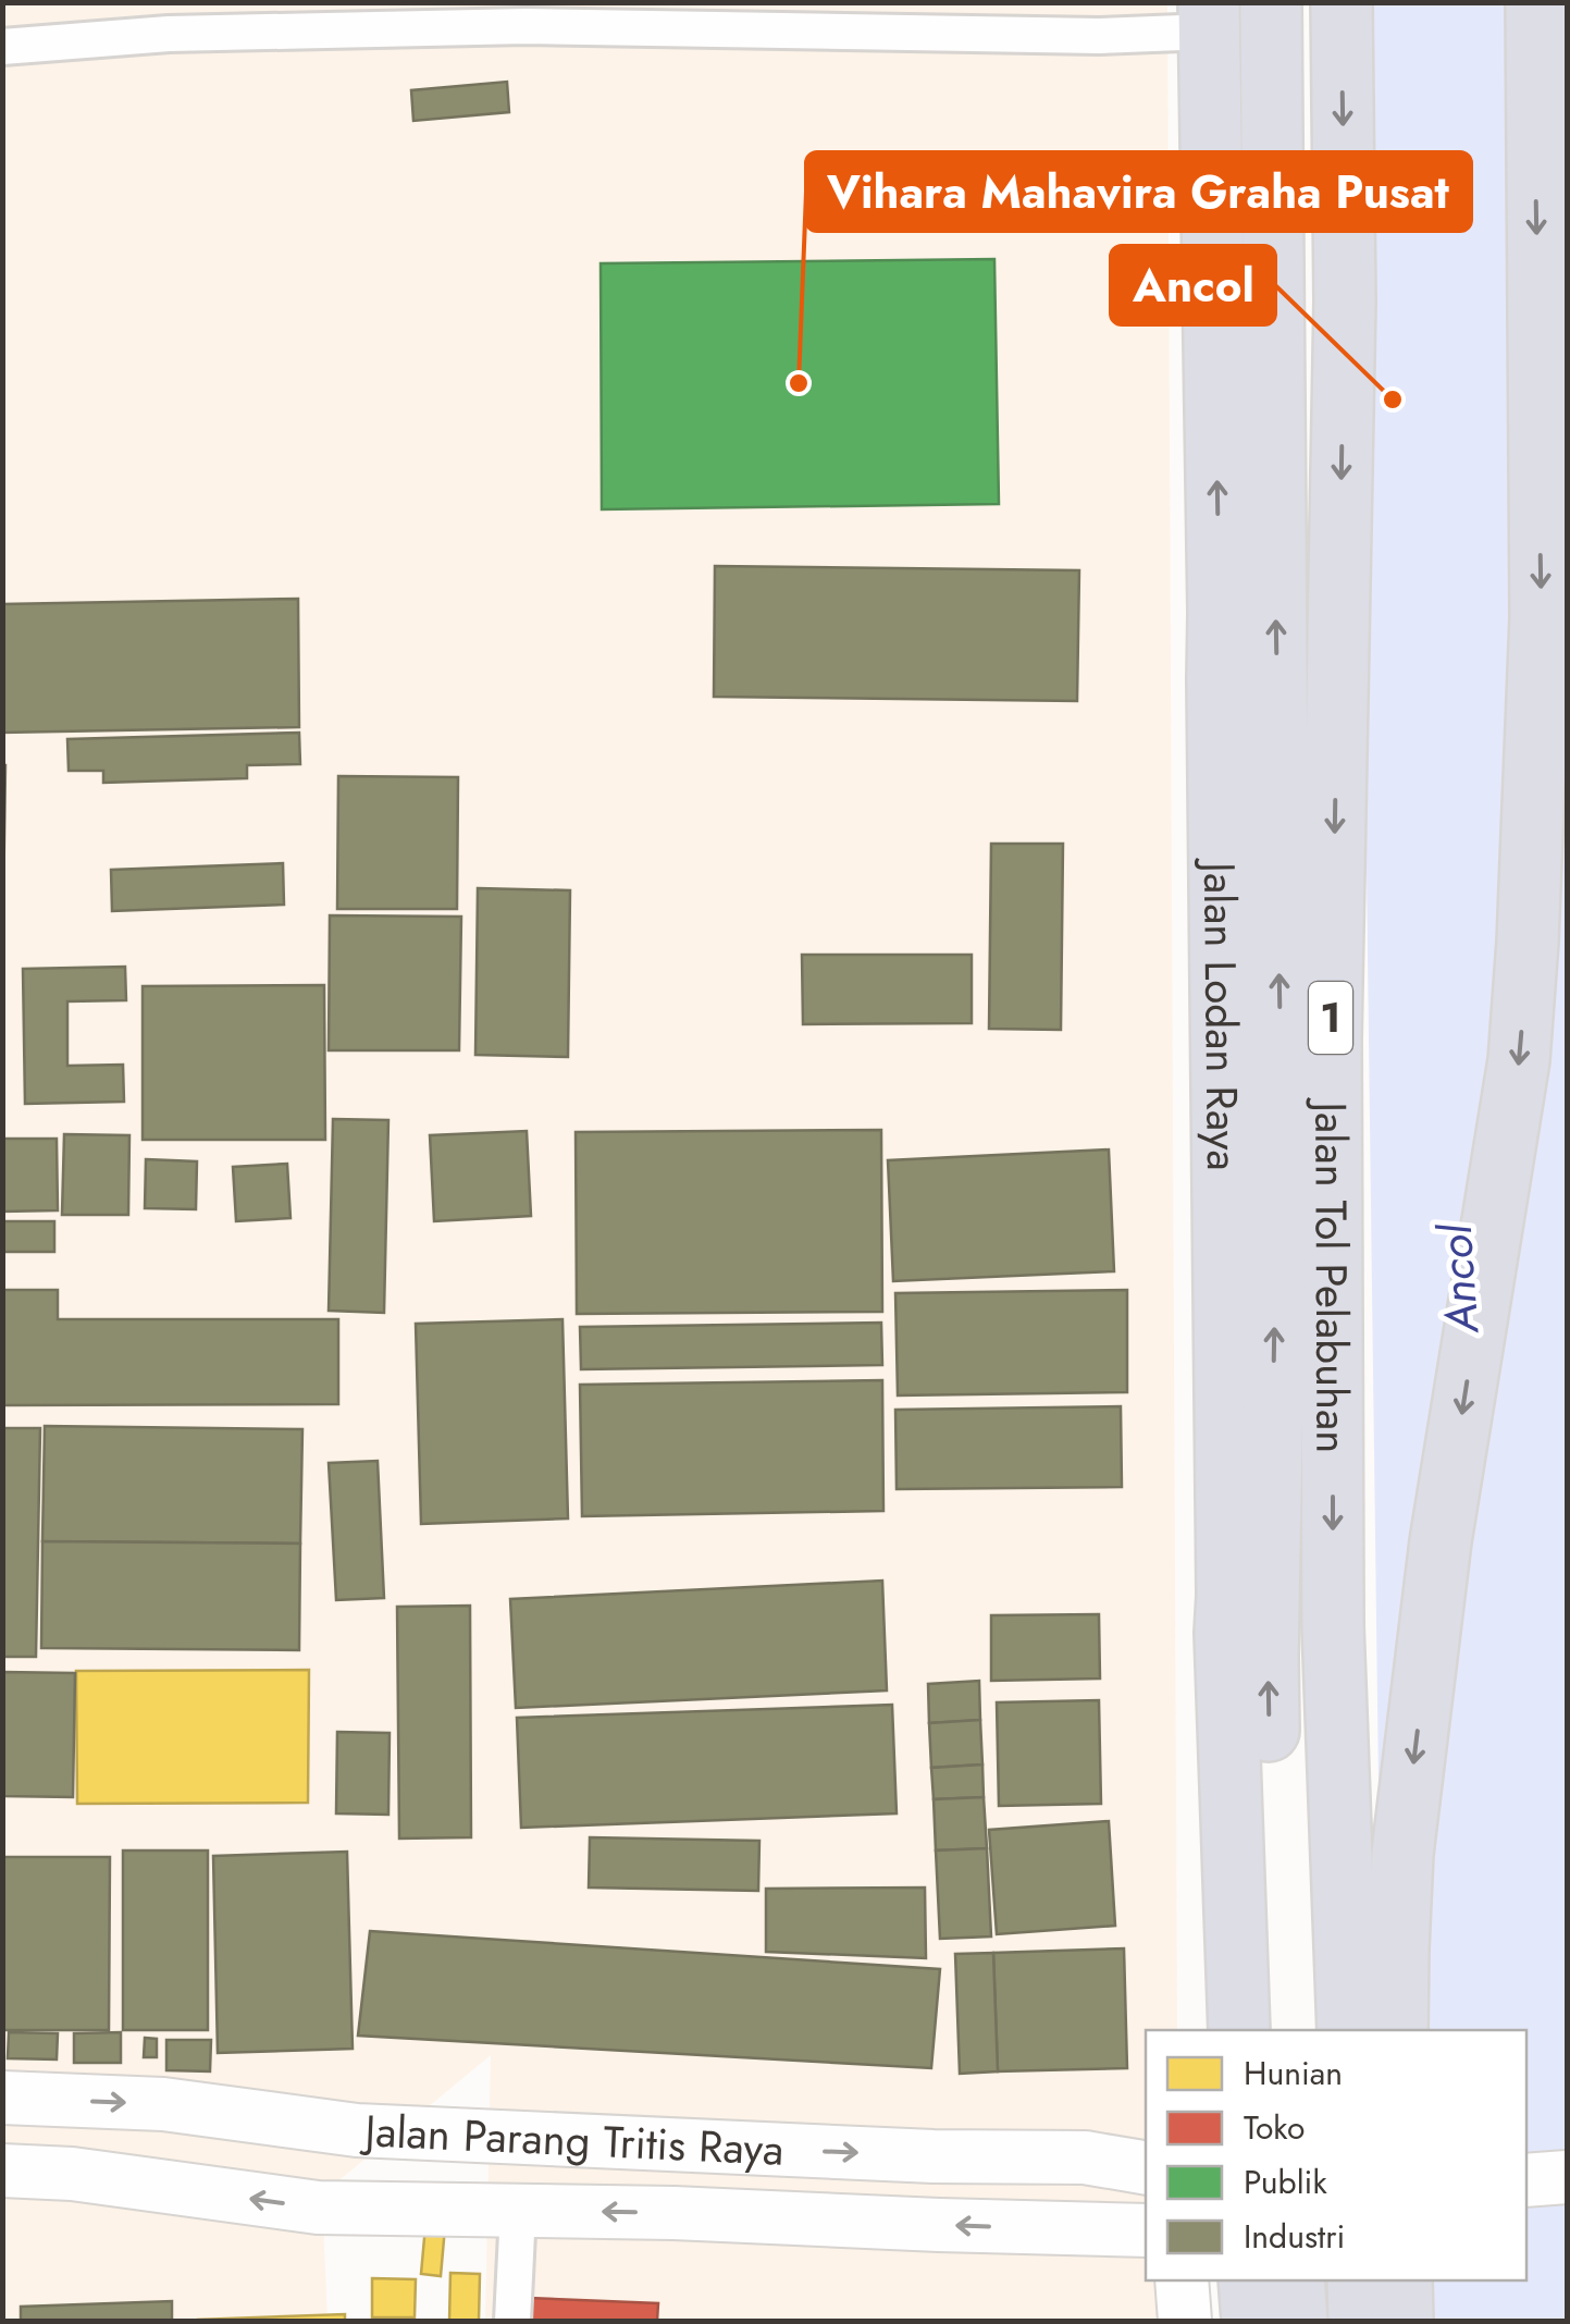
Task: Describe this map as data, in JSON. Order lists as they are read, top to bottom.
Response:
{
  "streets": {
    "highway": ["Jalan Lodan Raya", "1", "Jalan Tol Pelabuhan"],
    "street": ["Jalan Parang Tritis Raya"]
  },
  "water": ["Ancol"],
  "places": ["Vihara Mahavira Graha Pusat", "Ancol"],
  "legend": [
    "Hunian",
    "Toko",
    "Publik",
    "Industri"
  ]
}
